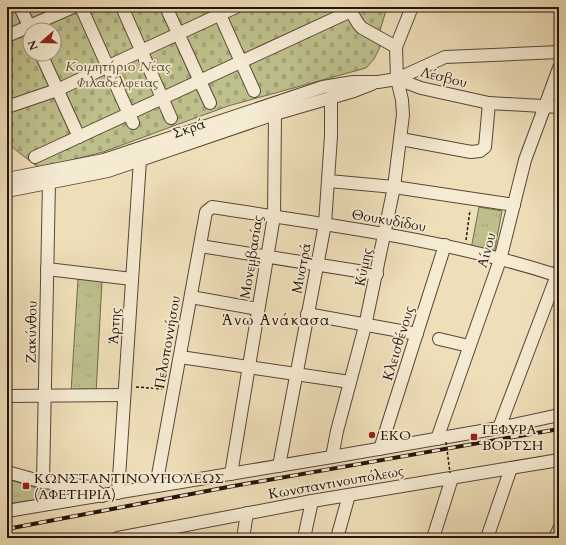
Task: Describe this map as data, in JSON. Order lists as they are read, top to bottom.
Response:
{
  "streets": {
    "street": [
      "Λέσβου",
      "Σκρά",
      "Θουκυδίδου",
      "Αίνου",
      "Μονεμβασίας",
      "Κύμης",
      "Μυστρά",
      "Άρτης",
      "Ζακύνθου",
      "Πελοποννήσου",
      "Κλεισθένους",
      "Κωνσταντινουπόλεως"
    ]
  },
  "crossings": [
    ["Λέσβου", "Σκρά"],
    ["Λέσβου", "Αίνου"],
    ["Λέσβου", "Κύμης"],
    ["Σκρά", "Μονεμβασίας"],
    ["Σκρά", "Κύμης"],
    ["Σκρά", "Μυστρά"],
    ["Σκρά", "Άρτης"],
    ["Σκρά", "Ζακύνθου"],
    ["Θουκυδίδου", "Αίνου"],
    ["Θουκυδίδου", "Μονεμβασίας"],
    ["Θουκυδίδου", "Κύμης"],
    ["Θουκυδίδου", "Μυστρά"],
    ["Θουκυδίδου", "Πελοποννήσου"],
    ["Θουκυδίδου", "Κλεισθένους"],
    ["Αίνου", "Κωνσταντινουπόλεως"],
    ["Μονεμβασίας", "Κωνσταντινουπόλεως"],
    ["Κύμης", "Κωνσταντινουπόλεως"],
    ["Μυστρά", "Κωνσταντινουπόλεως"],
    ["Άρτης", "Κωνσταντινουπόλεως"],
    ["Πελοποννήσου", "Κωνσταντινουπόλεως"],
    ["Κλεισθένους", "Κωνσταντινουπόλεως"]
  ],
  "districts": ["Άνω Ανάκασα"],
  "parks": ["Κοιμητήριο Νέας Φιλαδέλφειας"],
  "places": {
    "other": ["EKO"],
    "transit": ["ΓΕΦΥΡΑ ΒΟΡΤΣΗ", "ΚΩΝΣΤΑΝΤΙΝΟΥΠΟΛΕΩΣ (ΑΦΕΤΗΡΙΑ)"]
  },
  "north": "left"
}
